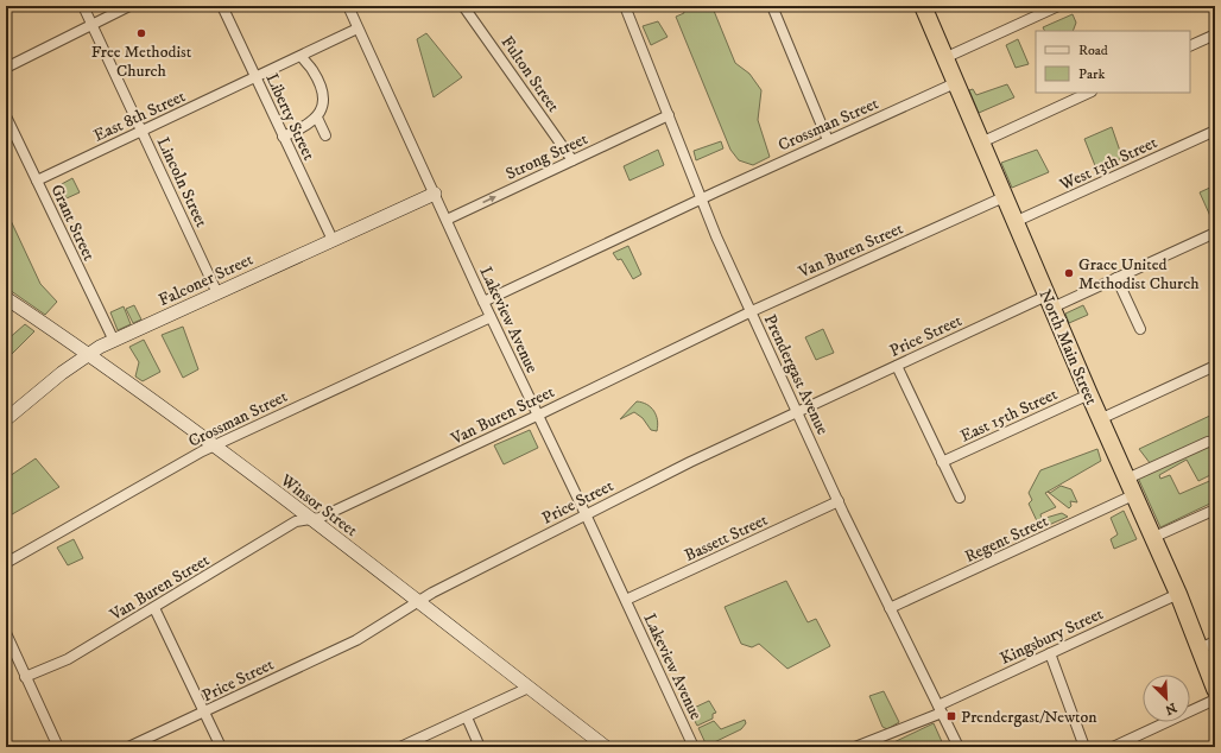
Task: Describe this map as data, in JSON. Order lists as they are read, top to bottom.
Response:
{
  "streets": {
    "highway": ["North Main Street"],
    "street": [
      "Fulton Street",
      "East 8th Street",
      "Liberty Street",
      "Crossman Street",
      "Strong Street",
      "West 13th Street",
      "Lincoln Street",
      "Grant Street",
      "Van Buren Street",
      "Falconer Street",
      "Lakeview Avenue",
      "Price Street",
      "Prendergast Avenue",
      "East 15th Street",
      "Winsor Street",
      "Bassett Street",
      "Regent Street",
      "Kingsbury Street"
    ]
  },
  "crossings": [
    ["Fulton Street", "Strong Street"],
    ["East 8th Street", "Liberty Street"],
    ["East 8th Street", "Lincoln Street"],
    ["East 8th Street", "Grant Street"],
    ["East 8th Street", "Lakeview Avenue"],
    ["Liberty Street", "Falconer Street"],
    ["Crossman Street", "Lakeview Avenue"],
    ["Crossman Street", "North Main Street"],
    ["Crossman Street", "Prendergast Avenue"],
    ["Crossman Street", "Winsor Street"],
    ["Strong Street", "Lakeview Avenue"],
    ["Strong Street", "Prendergast Avenue"],
    ["West 13th Street", "North Main Street"],
    ["Lincoln Street", "Falconer Street"],
    ["Grant Street", "Falconer Street"],
    ["Van Buren Street", "Lakeview Avenue"],
    ["Van Buren Street", "North Main Street"],
    ["Van Buren Street", "Prendergast Avenue"],
    ["Van Buren Street", "Winsor Street"],
    ["Falconer Street", "Lakeview Avenue"],
    ["Falconer Street", "Winsor Street"],
    ["Lakeview Avenue", "Price Street"],
    ["Lakeview Avenue", "Bassett Street"],
    ["Price Street", "North Main Street"],
    ["Price Street", "Prendergast Avenue"],
    ["Price Street", "Winsor Street"],
    ["North Main Street", "East 15th Street"],
    ["North Main Street", "Regent Street"],
    ["North Main Street", "Kingsbury Street"],
    ["Prendergast Avenue", "Bassett Street"],
    ["Prendergast Avenue", "Regent Street"],
    ["Prendergast Avenue", "Kingsbury Street"]
  ],
  "one_way": ["Strong Street"],
  "places": {
    "other": ["Free Methodist Church", "Grace United Methodist Church"],
    "transit": ["Prendergast/Newton"]
  },
  "legend": ["Road", "Park"],
  "north": "bottom right"
}
